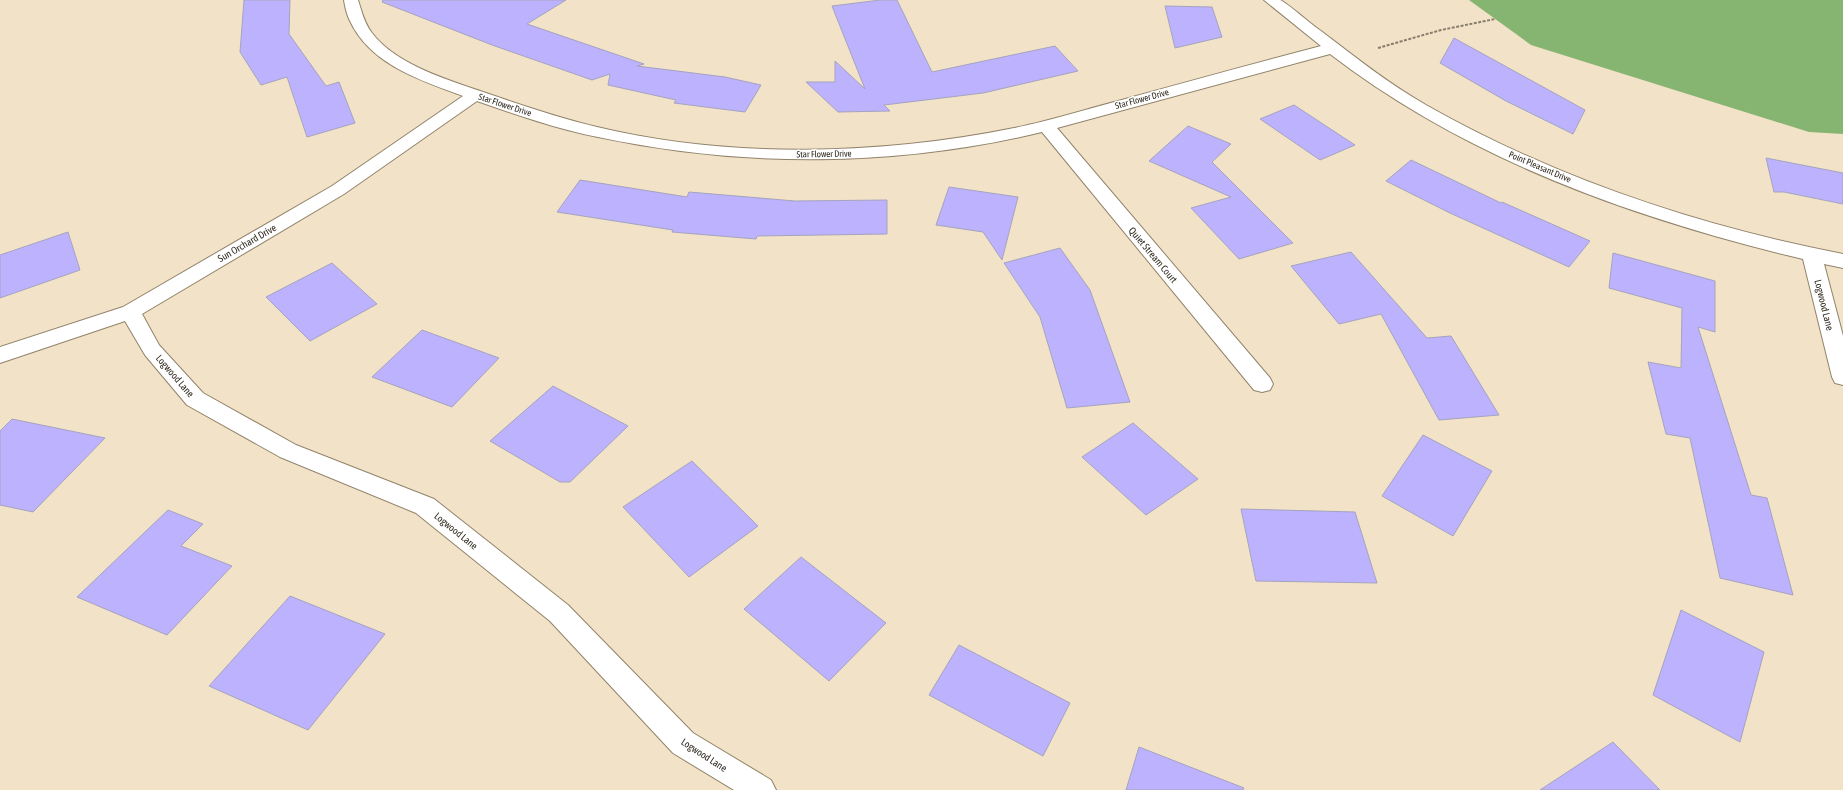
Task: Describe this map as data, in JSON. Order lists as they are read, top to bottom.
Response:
{
  "streets": {
    "street": [
      "Star Flower Drive",
      "Point Pleasant Drive",
      "Sun Orchard Drive",
      "Quiet Stream Court",
      "Logwood Lane"
    ]
  },
  "crossings": [
    ["Star Flower Drive", "Point Pleasant Drive"],
    ["Star Flower Drive", "Sun Orchard Drive"],
    ["Star Flower Drive", "Quiet Stream Court"],
    ["Point Pleasant Drive", "Logwood Lane"],
    ["Sun Orchard Drive", "Logwood Lane"]
  ]
}
